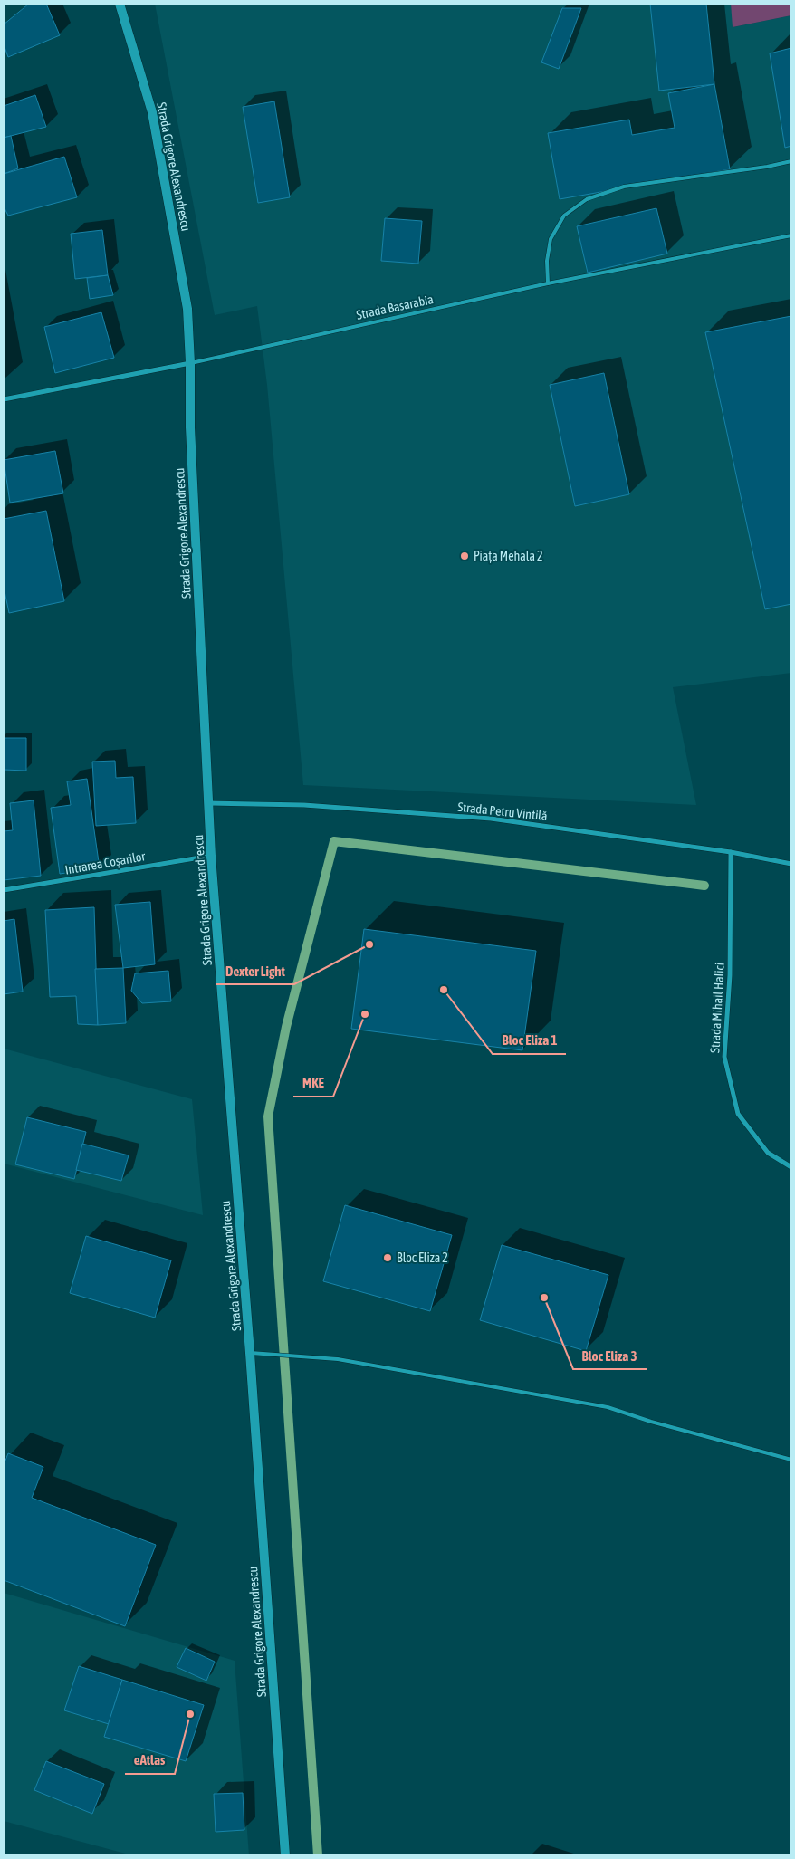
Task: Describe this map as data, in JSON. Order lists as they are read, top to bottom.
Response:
{
  "streets": {
    "street": [
      "Strada Grigore Alexandrescu",
      "Strada Basarabia",
      "Strada Petru Vintilă",
      "Intrarea Coșarilor",
      "Strada Mihail Halici"
    ]
  },
  "crossings": [
    ["Strada Grigore Alexandrescu", "Strada Basarabia"],
    ["Strada Grigore Alexandrescu", "Strada Petru Vintilă"],
    ["Strada Grigore Alexandrescu", "Intrarea Coșarilor"],
    ["Strada Petru Vintilă", "Strada Mihail Halici"]
  ],
  "places": [
    "Piața Mehala 2",
    "Dexter Light",
    "Bloc Eliza 1",
    "MKE",
    "Bloc Eliza 2",
    "Bloc Eliza 3",
    "eAtlas"
  ]
}
